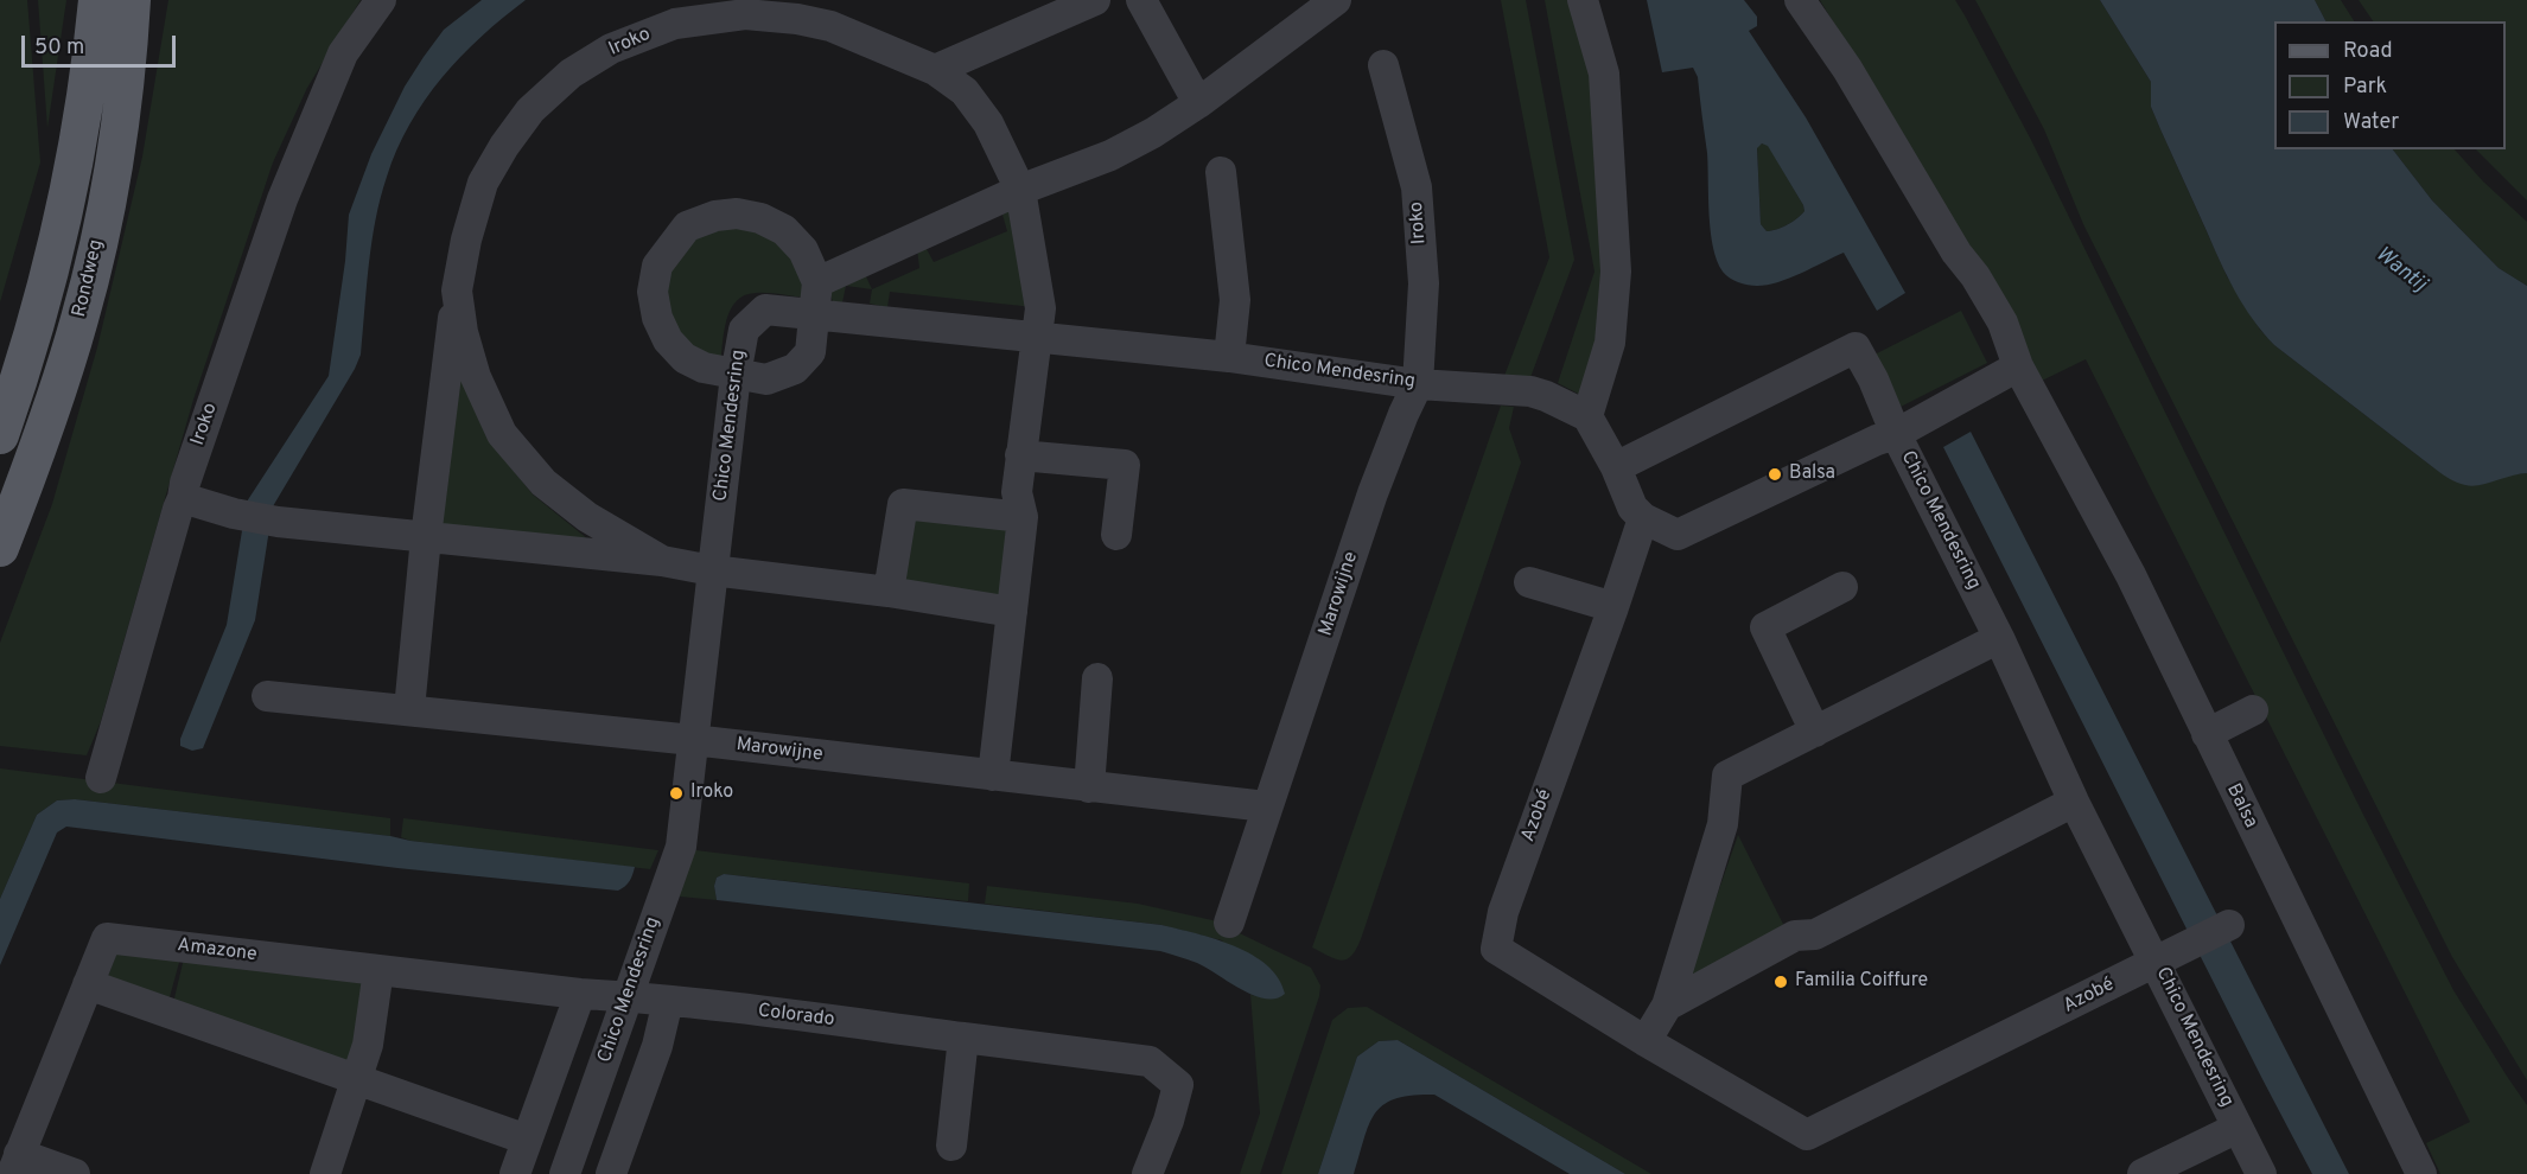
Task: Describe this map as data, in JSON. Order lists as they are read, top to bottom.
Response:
{
  "streets": {
    "main road": ["Rondweg"],
    "street": [
      "Iroko",
      "Chico Mendesring",
      "Marowijne",
      "Balsa",
      "Azobé",
      "Amazone",
      "Colorado"
    ]
  },
  "crossings": [
    ["Iroko", "Chico Mendesring"],
    ["Iroko", "Marowijne"],
    ["Chico Mendesring", "Marowijne"],
    ["Chico Mendesring", "Azobé"],
    ["Chico Mendesring", "Amazone"],
    ["Chico Mendesring", "Colorado"],
    ["Amazone", "Colorado"]
  ],
  "water": ["Wantij"],
  "places": ["Balsa", "Iroko", "Familia Coiffure"],
  "legend": ["Road", "Park", "Water"],
  "scale_bar": "50 m"
}
